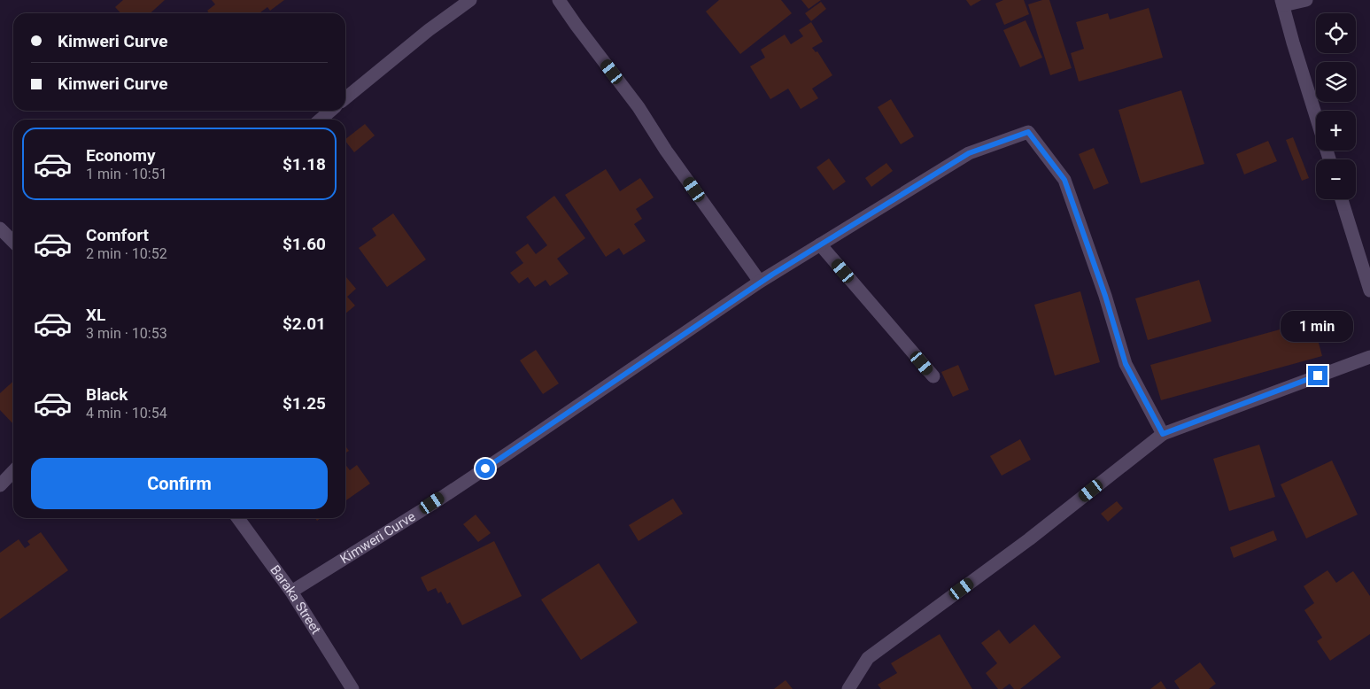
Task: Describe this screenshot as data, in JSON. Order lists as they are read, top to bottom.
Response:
{
  "streets": {
    "street": ["Kimweri Curve", "Baraka Street"]
  },
  "crossings": [
    ["Kimweri Curve", "Baraka Street"]
  ],
  "page": {
    "map_buttons": ["+", "−"],
    "banner": ["Kimweri Curve", "Kimweri Curve"],
    "list": [
      {
        "name": "Economy",
        "note": "1 min · 10:51",
        "value": "$1.18"
      },
      {
        "name": "Comfort",
        "note": "2 min · 10:52",
        "value": "$1.60"
      },
      {
        "name": "XL",
        "note": "3 min · 10:53",
        "value": "$2.01"
      },
      {
        "name": "Black",
        "note": "4 min · 10:54",
        "value": "$1.25"
      }
    ],
    "bubble": "1 min",
    "buttons": "Confirm"
  }
}
